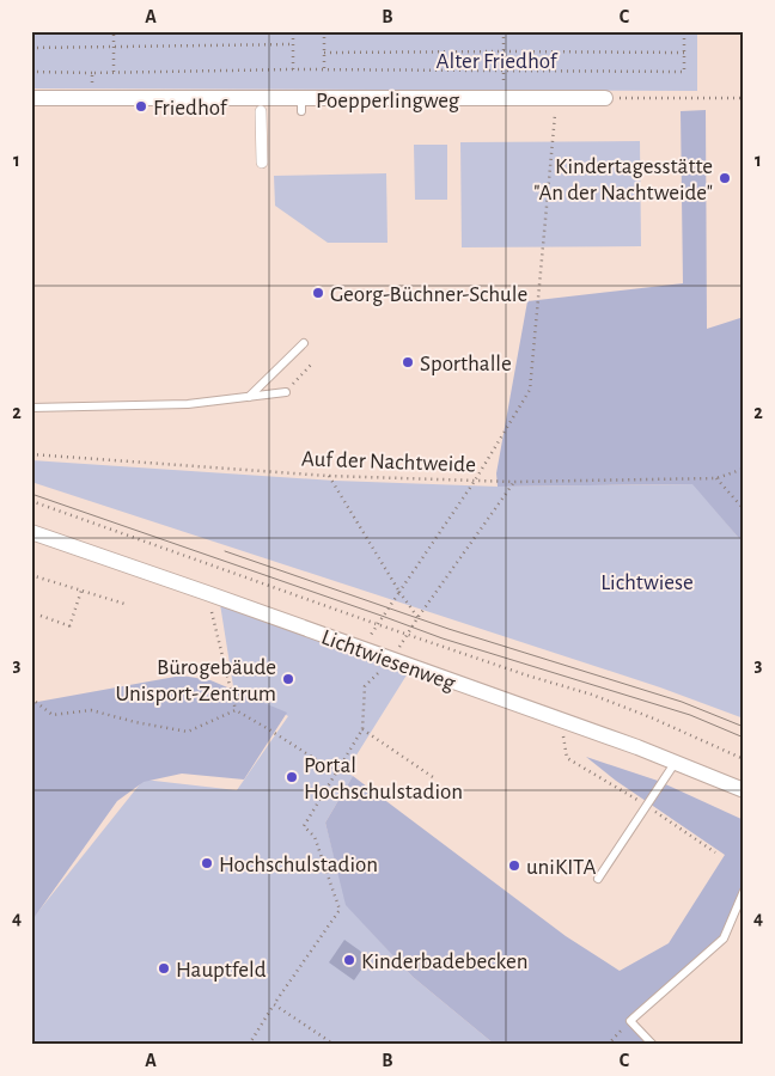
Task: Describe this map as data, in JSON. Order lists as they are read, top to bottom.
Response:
{
  "streets": {
    "street": ["Poepperlingweg", "Lichtwiesenweg"],
    "path": ["Auf der Nachtweide"]
  },
  "parks": ["Alter Friedhof", "Lichtwiese"],
  "places": [
    "Friedhof",
    "Kindertagesstätte \"An der Nachtweide\"",
    "Georg-Büchner-Schule",
    "Sporthalle",
    "Bürogebäude Unisport-Zentrum",
    "Portal Hochschulstadion",
    "Hochschulstadion",
    "uniKITA",
    "Kinderbadebecken",
    "Hauptfeld"
  ],
  "grid": {
    "columns": ["A", "B", "C"],
    "rows": [
      "1",
      "2",
      "3",
      "4"
    ]
  }
}
